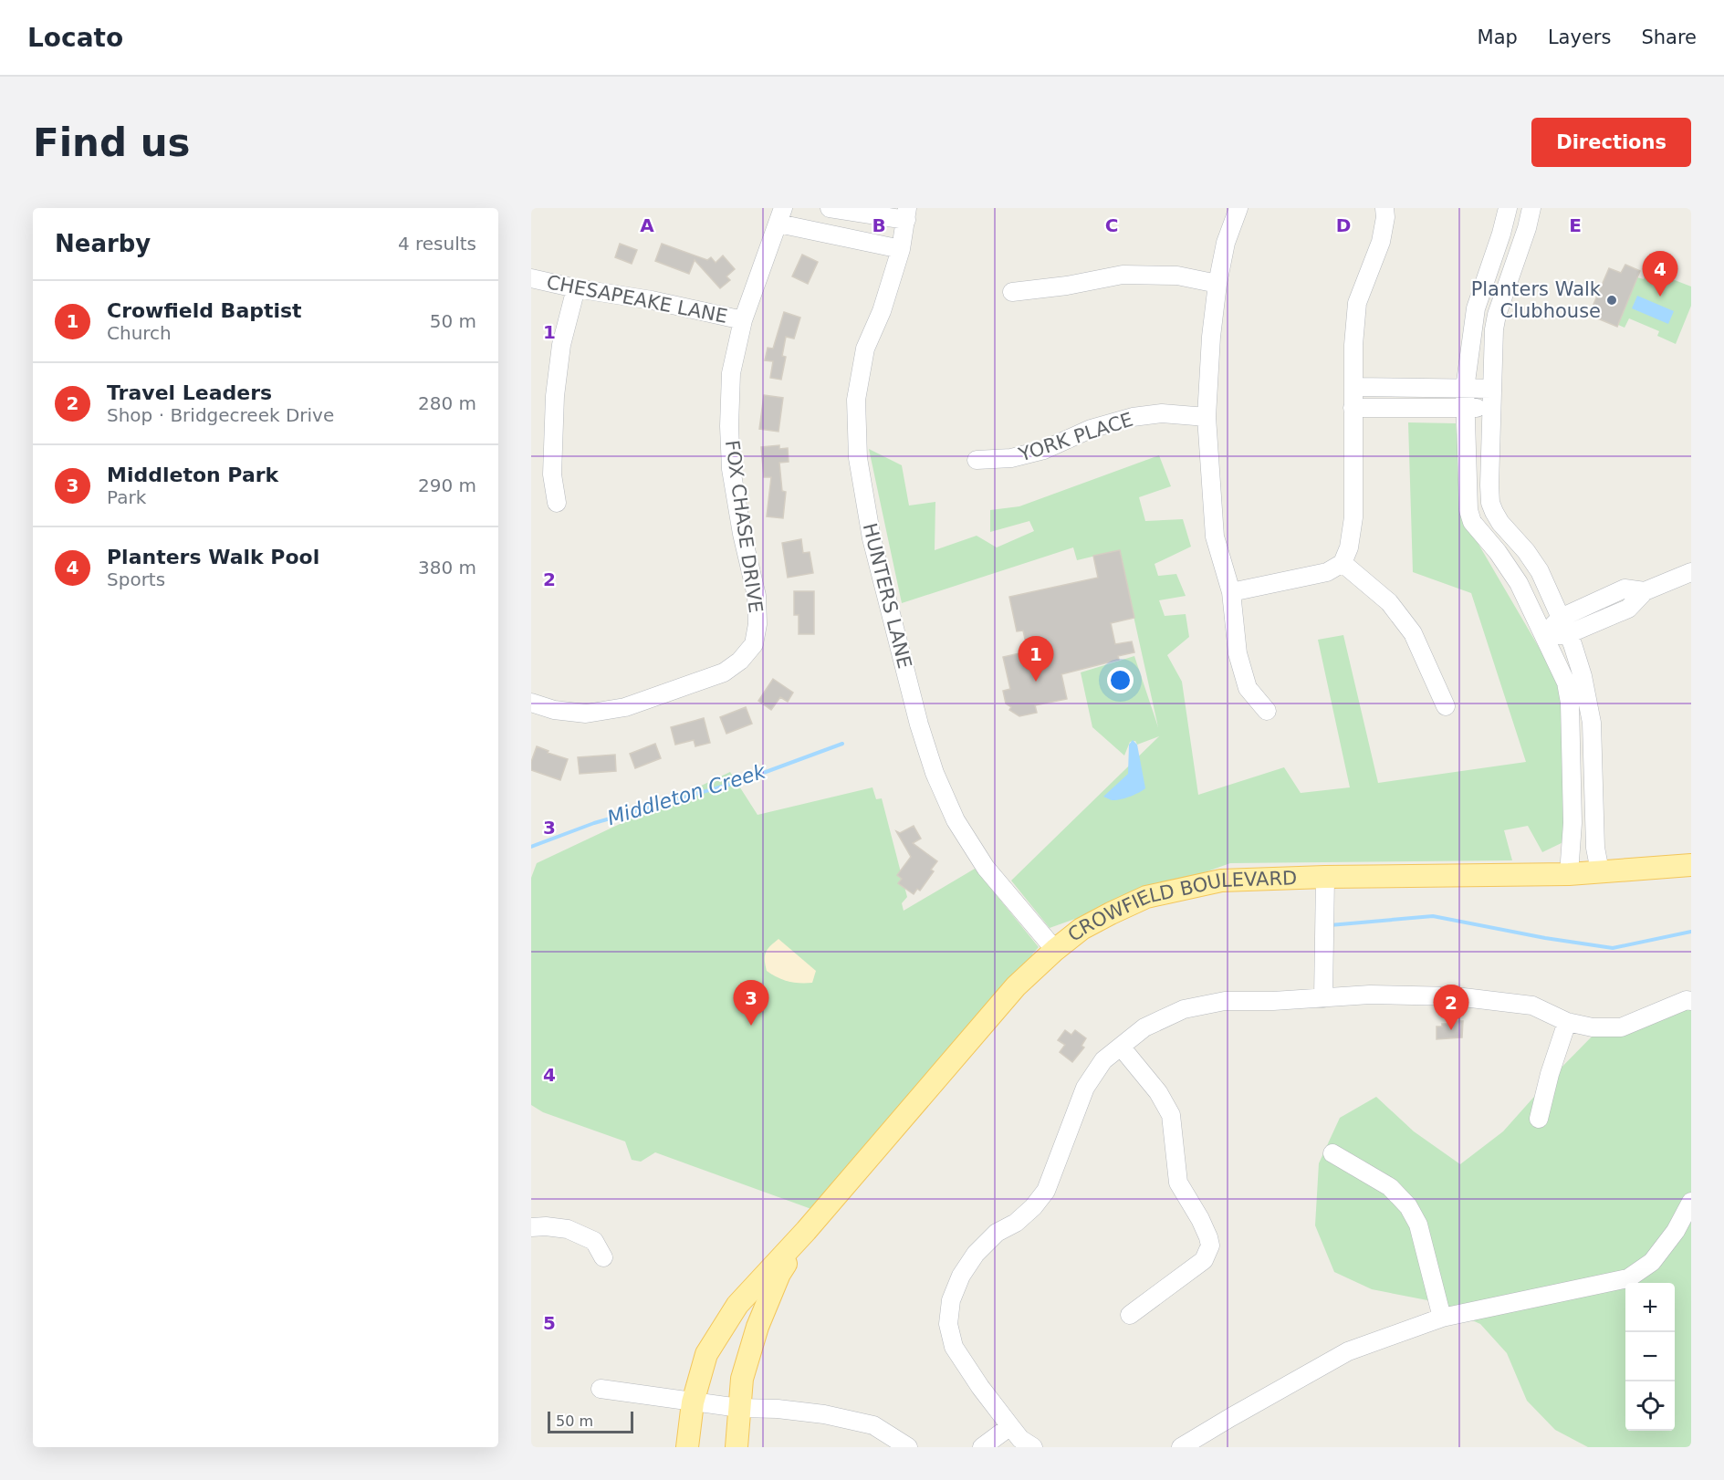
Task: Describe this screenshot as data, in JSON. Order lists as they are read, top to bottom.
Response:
{
  "streets": {
    "main road": ["CROWFIELD BOULEVARD"],
    "street": [
      "CHESAPEAKE LANE",
      "YORK PLACE",
      "FOX CHASE DRIVE",
      "HUNTERS LANE"
    ]
  },
  "crossings": [
    ["CHESAPEAKE LANE", "FOX CHASE DRIVE"],
    ["HUNTERS LANE", "CROWFIELD BOULEVARD"]
  ],
  "water": ["Middleton Creek"],
  "places": ["Planters Walk Clubhouse"],
  "scale_bar": "50 m",
  "page": {
    "header": "Locato",
    "nav": ["Map", "Layers", "Share"],
    "buttons": "Directions",
    "title": "Find us",
    "heading": ["Nearby", "4 results"],
    "pins": [
      "4",
      "1",
      "3",
      "2"
    ],
    "list": [
      {
        "mark": "1",
        "name": "Crowfield Baptist",
        "note": "Church",
        "value": "50 m"
      },
      {
        "mark": "2",
        "name": "Travel Leaders",
        "note": "Shop · Bridgecreek Drive",
        "value": "280 m"
      },
      {
        "mark": "3",
        "name": "Middleton Park",
        "note": "Park",
        "value": "290 m"
      },
      {
        "mark": "4",
        "name": "Planters Walk Pool",
        "note": "Sports",
        "value": "380 m"
      }
    ],
    "map_buttons": ["+", "−"],
    "scale": "50 m"
  },
  "grid": {
    "columns": [
      "A",
      "B",
      "C",
      "D",
      "E"
    ],
    "rows": [
      "1",
      "2",
      "3",
      "4",
      "5"
    ]
  }
}
